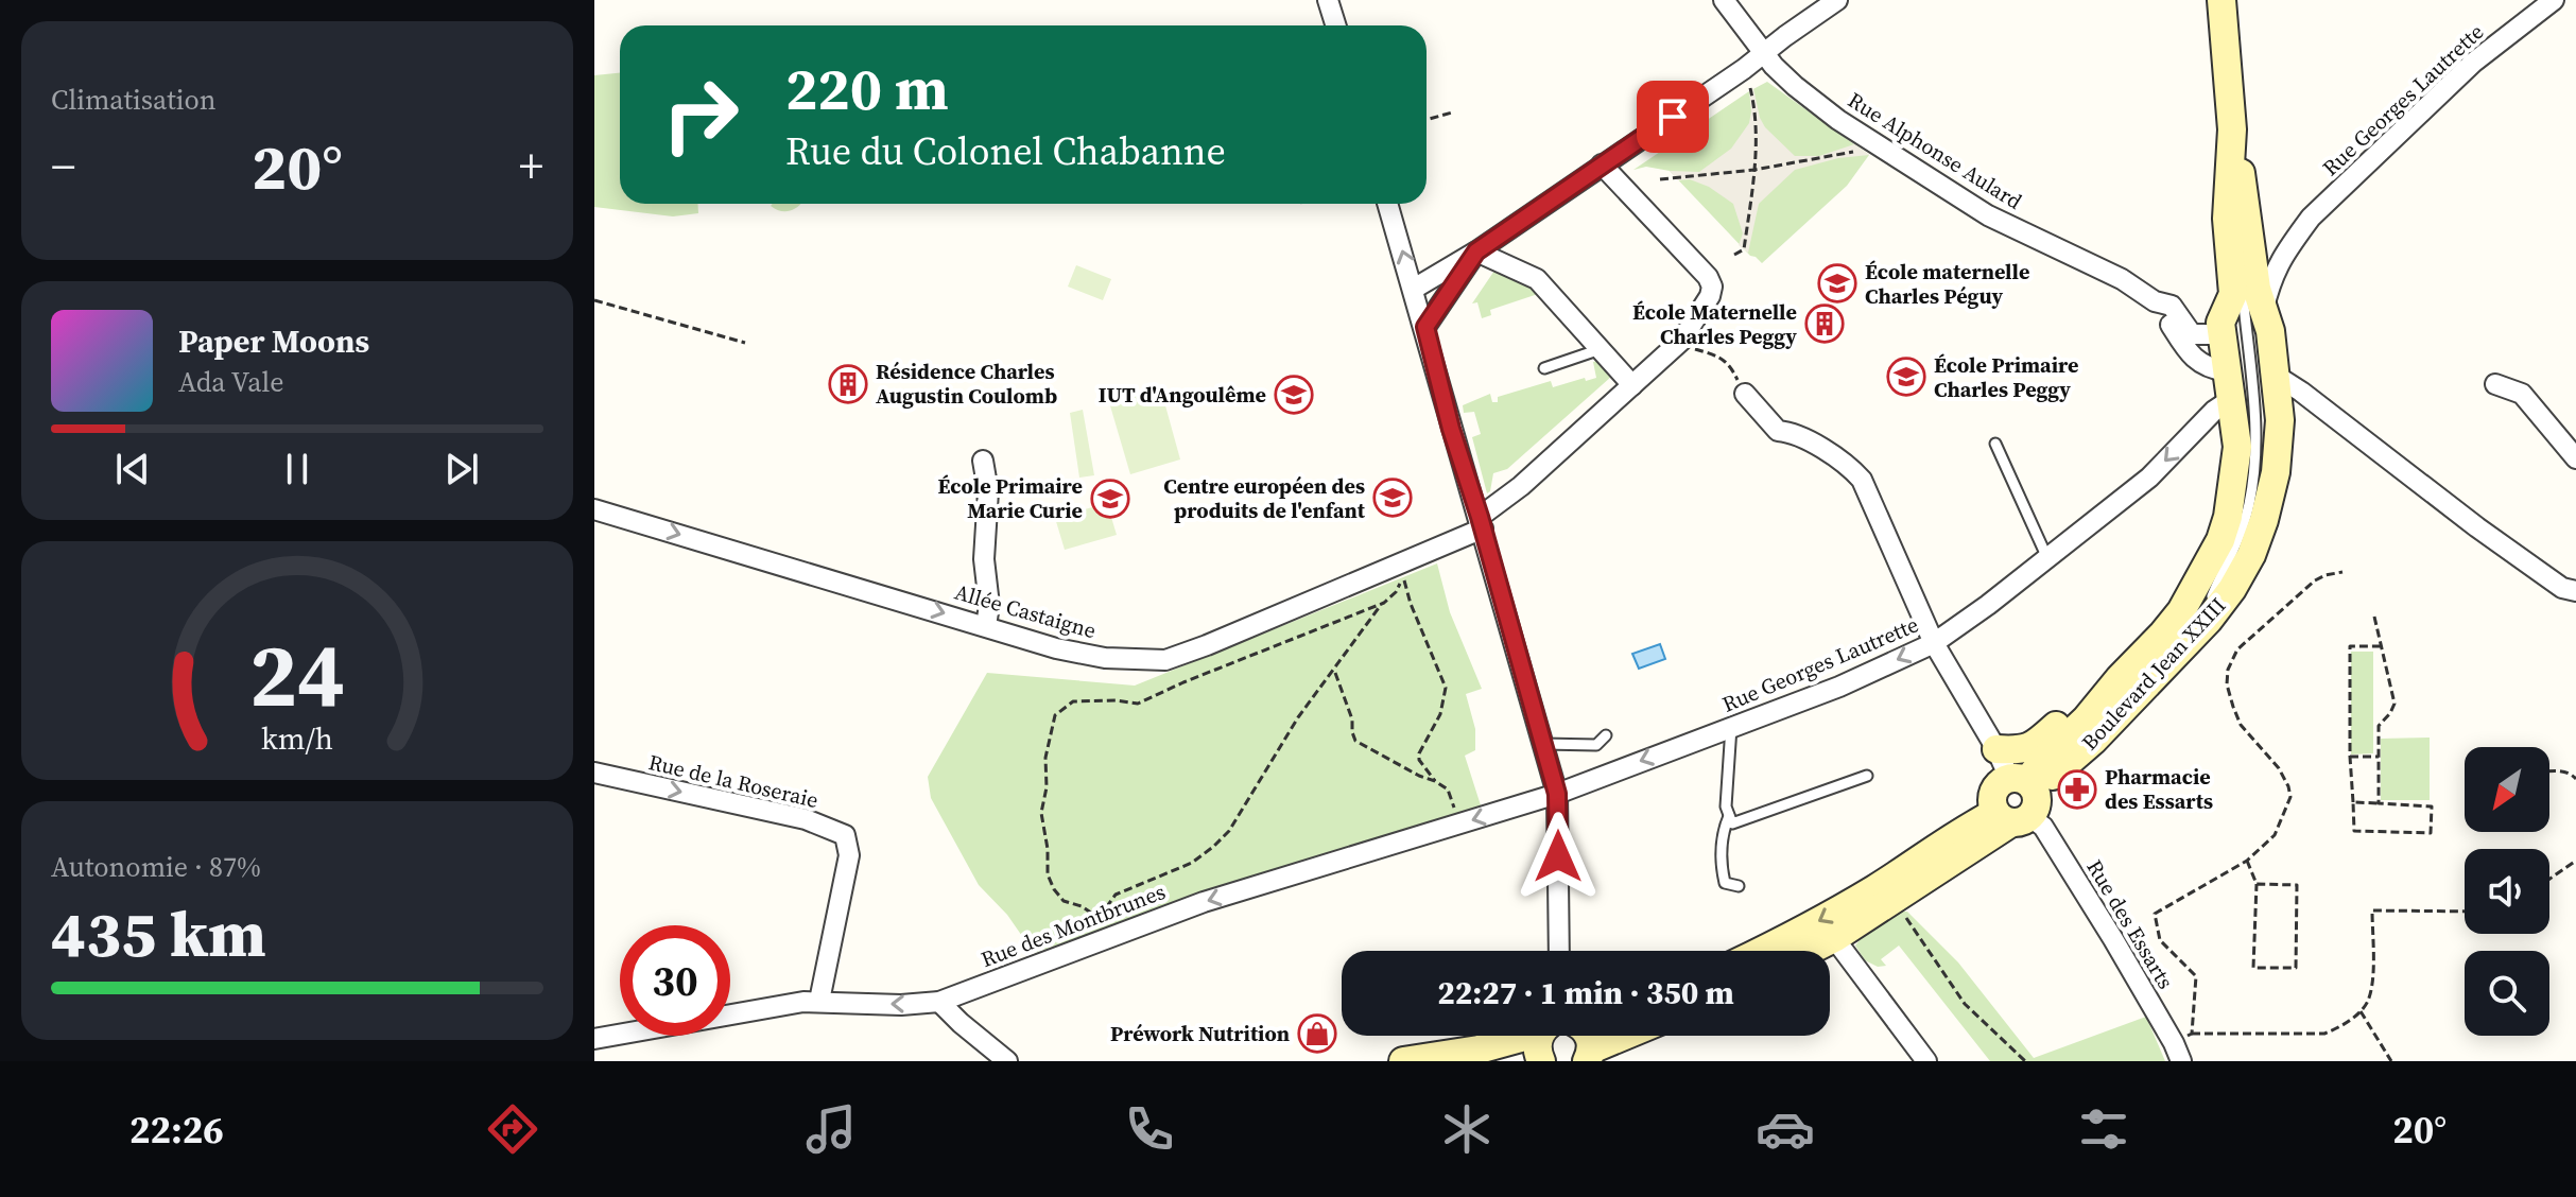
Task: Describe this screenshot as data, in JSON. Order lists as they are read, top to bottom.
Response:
{
  "streets": {
    "main road": ["Boulevard Jean XXIII"],
    "street": [
      "Rue Georges Lautrette",
      "Rue Alphonse Aulard",
      "Allée Castaigne",
      "Rue de la Roseraie",
      "Rue des Essarts",
      "Rue des Montbrunes"
    ]
  },
  "crossings": [
    ["Rue Georges Lautrette", "Rue Alphonse Aulard"],
    ["Rue Georges Lautrette", "Rue des Essarts"],
    ["Rue Georges Lautrette", "Rue des Montbrunes"],
    ["Boulevard Jean XXIII", "Rue des Essarts"],
    ["Rue de la Roseraie", "Rue des Montbrunes"]
  ],
  "one_way": ["Rue Georges Lautrette", "Rue des Montbrunes"],
  "places": {
    "school or university": [
      "École maternelle Charles Péguy",
      "École Primaire Charles Peggy",
      "IUT d'Angoulême",
      "Centre européen des produits de l'enfant",
      "École Primaire Marie Curie"
    ],
    "building": ["École Maternelle Charles Peggy", "Résidence Charles Augustin Coulomb"],
    "pharmacy": ["Pharmacie des Essarts"],
    "shop": ["Préwork Nutrition"]
  },
  "north": "bottom left",
  "page": {
    "tile": [
      "Climatisation",
      ["Autonomie · 87%", "435 km"]
    ],
    "turn": ["220 m", "Rue du Colonel Chabanne"],
    "heat": ["−", "20°", "+"],
    "song": ["Paper Moons", "Ada Vale"],
    "limit": "30",
    "trip": "22:27 · 1 min · 350 m",
    "tabs": ["22:26", "20°"],
    "gauge": ["24", "km/h"]
  }
}
